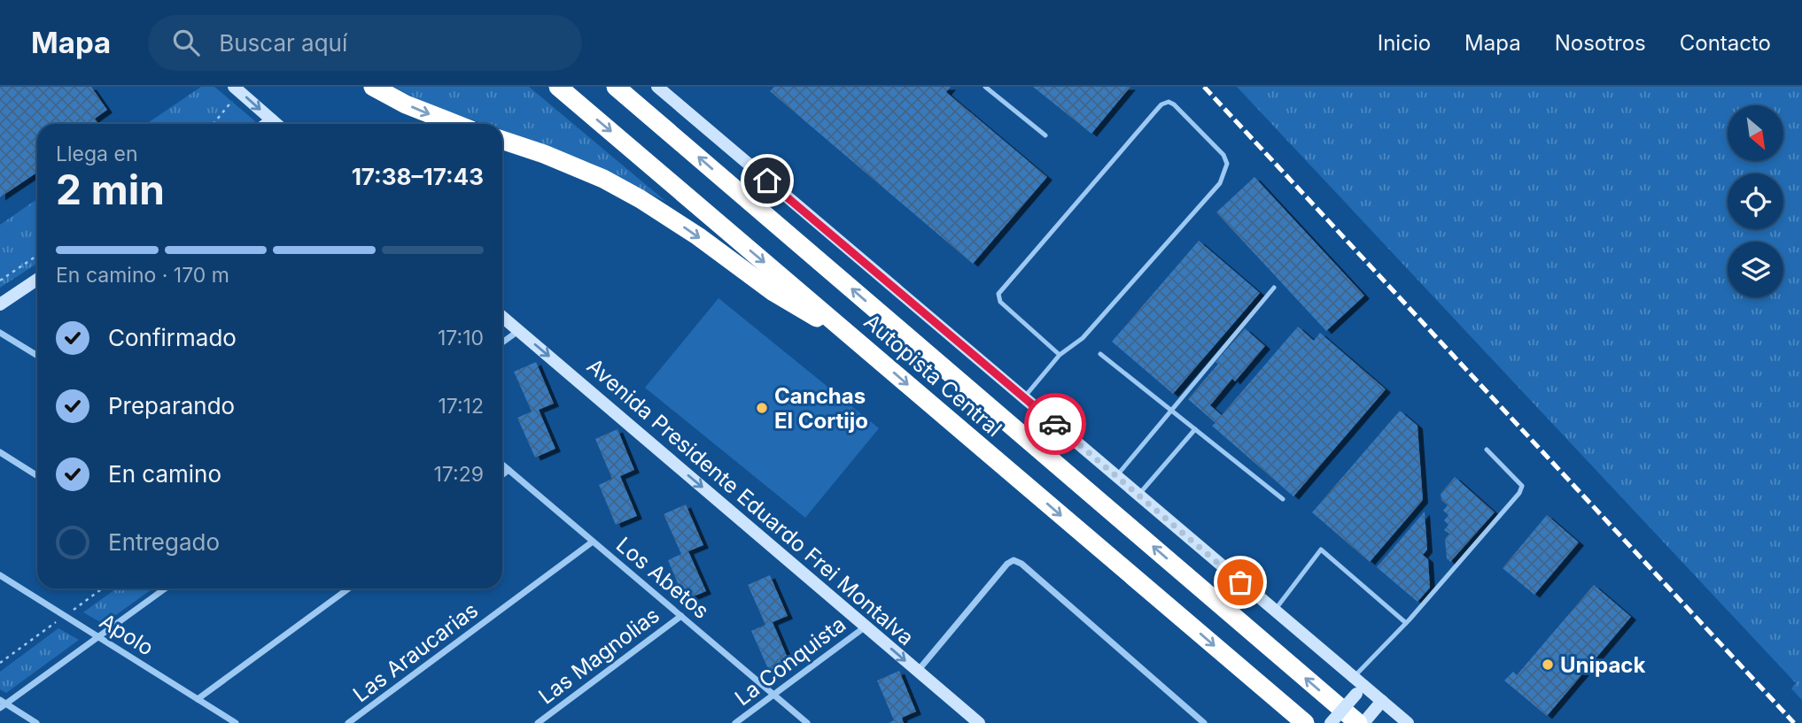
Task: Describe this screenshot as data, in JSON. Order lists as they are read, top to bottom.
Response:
{
  "streets": {
    "highway": ["Autopista Central"],
    "main road": ["Avenida Presidente Eduardo Frei Montalva"],
    "street": [
      "Los Abetos",
      "Apolo",
      "Las Araucarias",
      "Las Magnolias",
      "La Conquista"
    ]
  },
  "crossings": [
    ["Avenida Presidente Eduardo Frei Montalva", "La Conquista"],
    ["Los Abetos", "Las Araucarias"],
    ["Los Abetos", "Las Magnolias"],
    ["Los Abetos", "La Conquista"]
  ],
  "one_way": ["Avenida Presidente Eduardo Frei Montalva"],
  "places": ["Canchas El Cortijo", "Unipack"],
  "north": "bottom right",
  "page": {
    "header": "Mapa",
    "search": "Buscar aquí",
    "nav": [
      "Inicio",
      "Mapa",
      "Nosotros",
      "Contacto"
    ],
    "heading": ["2 min", "Llega en", "17:38–17:43"],
    "bar": "En camino · 170 m",
    "list": [
      ["Confirmado", "17:10"],
      ["Preparando", "17:12"],
      ["En camino", "17:29"],
      "Entregado"
    ]
  }
}
